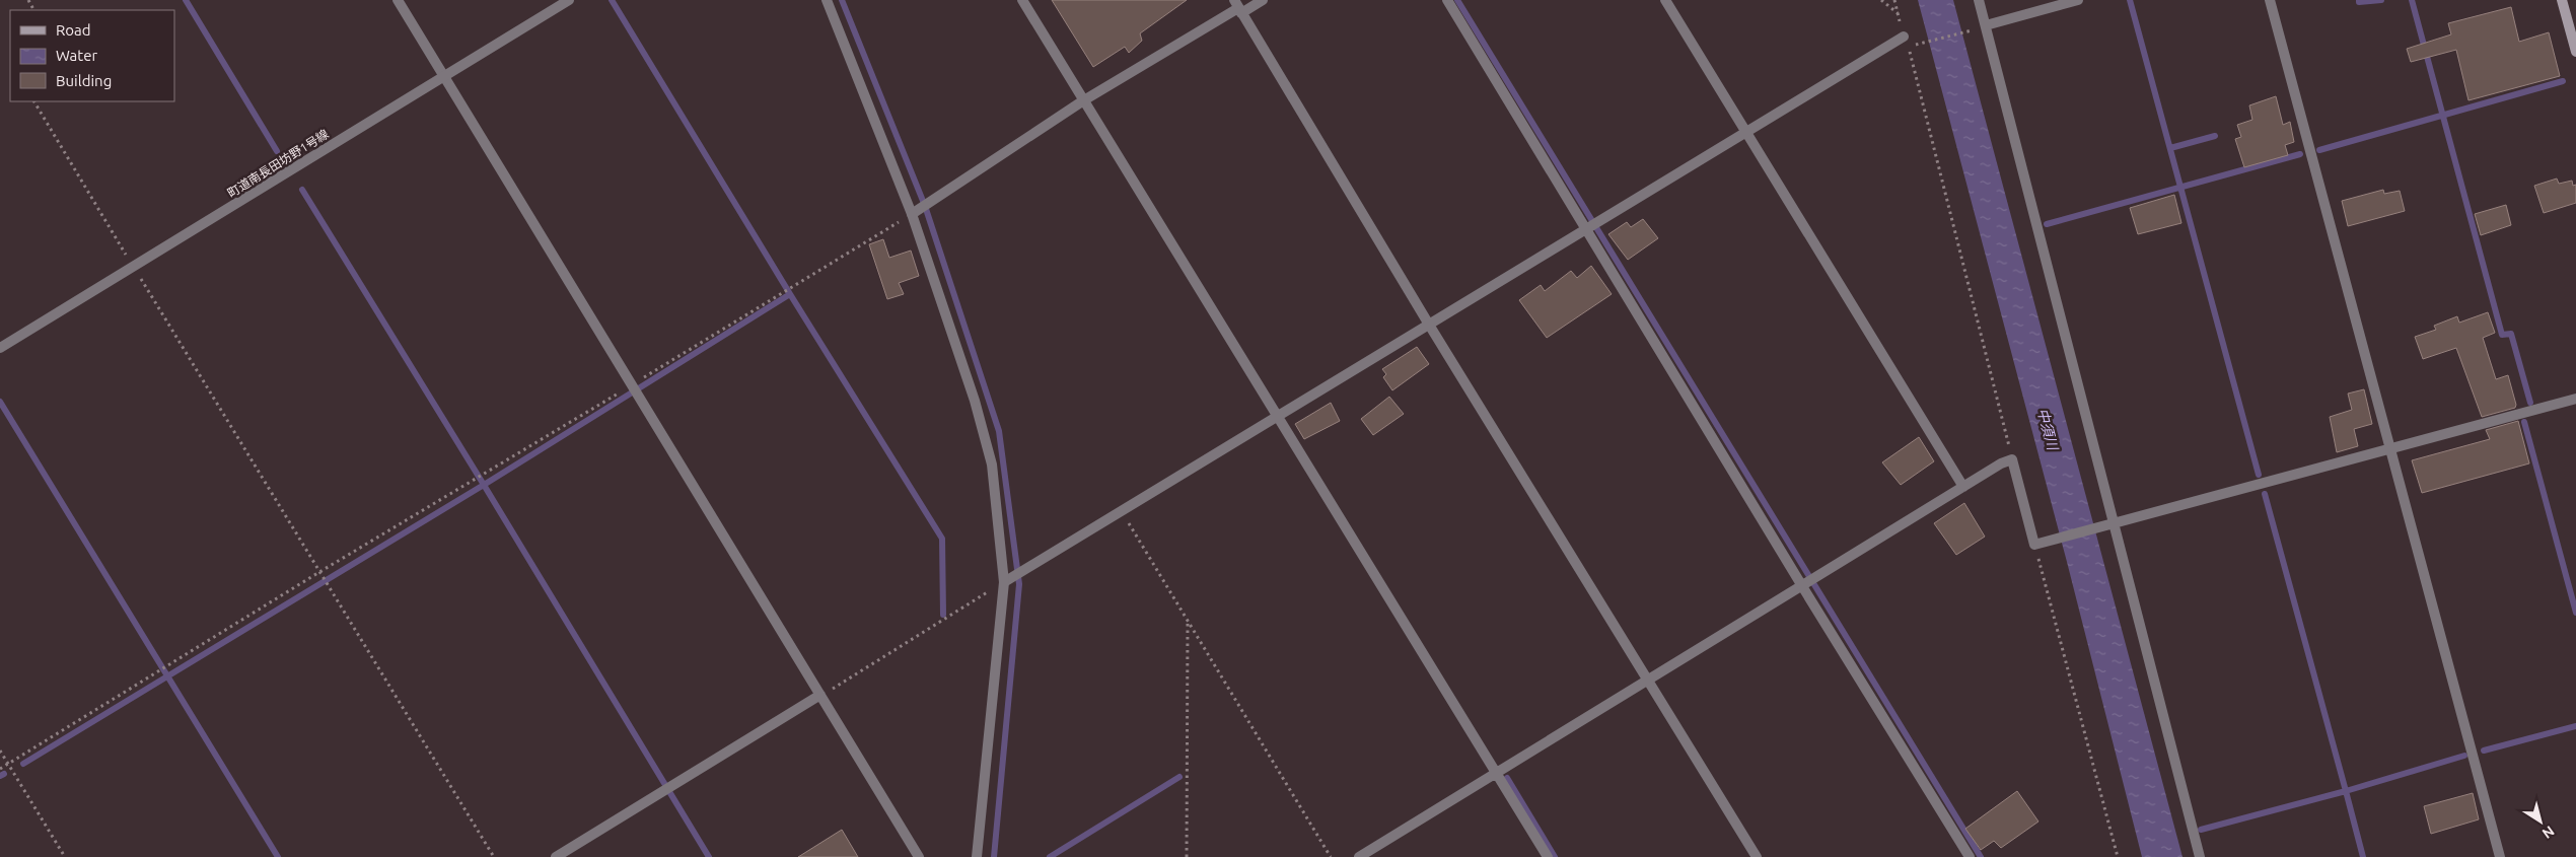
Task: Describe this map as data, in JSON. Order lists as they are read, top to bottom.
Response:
{
  "streets": {
    "street": ["町道南長田坊野1号線"]
  },
  "water": ["中須川"],
  "legend": ["Road", "Water", "Building"],
  "north": "bottom right"
}
